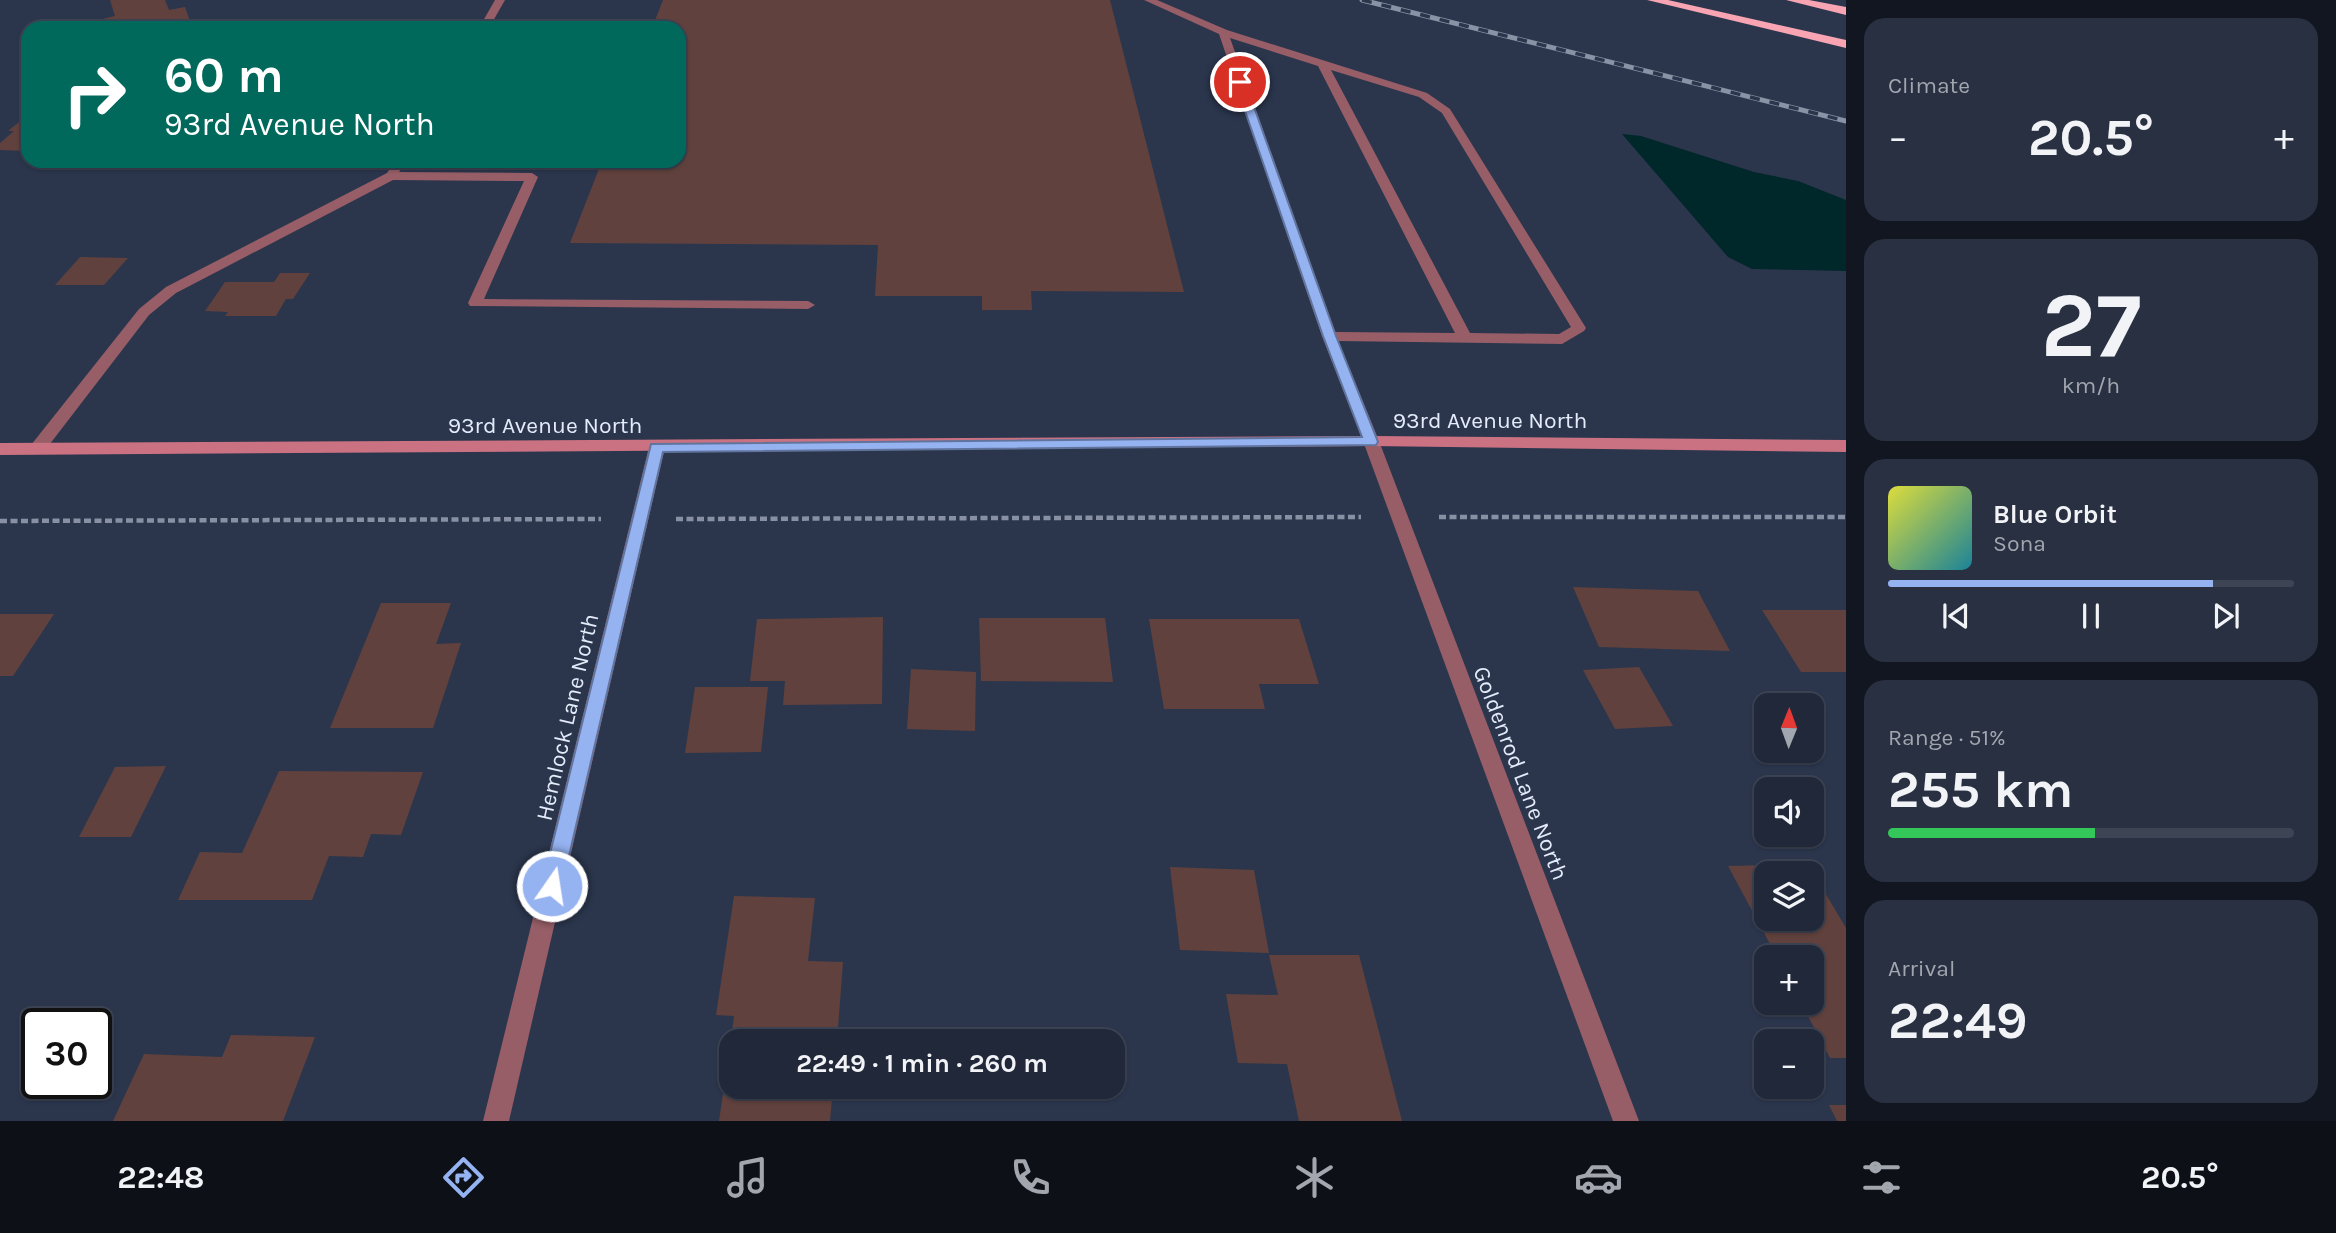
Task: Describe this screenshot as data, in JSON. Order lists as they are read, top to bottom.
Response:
{
  "streets": {
    "street": ["93rd Avenue North", "Hemlock Lane North", "Goldenrod Lane North"]
  },
  "crossings": [
    ["93rd Avenue North", "Hemlock Lane North"],
    ["93rd Avenue North", "Goldenrod Lane North"]
  ],
  "north": "top",
  "page": {
    "tile": [
      "Climate",
      ["27", "km/h"],
      ["Range · 51%", "255 km"],
      ["Arrival", "22:49"]
    ],
    "turn": ["60 m", "93rd Avenue North"],
    "heat": ["−", "20.5°", "+"],
    "song": ["Blue Orbit", "Sona"],
    "map_buttons": ["+", "−"],
    "limit": "30",
    "trip": "22:49 · 1 min · 260 m",
    "tabs": ["22:48", "20.5°"]
  }
}
